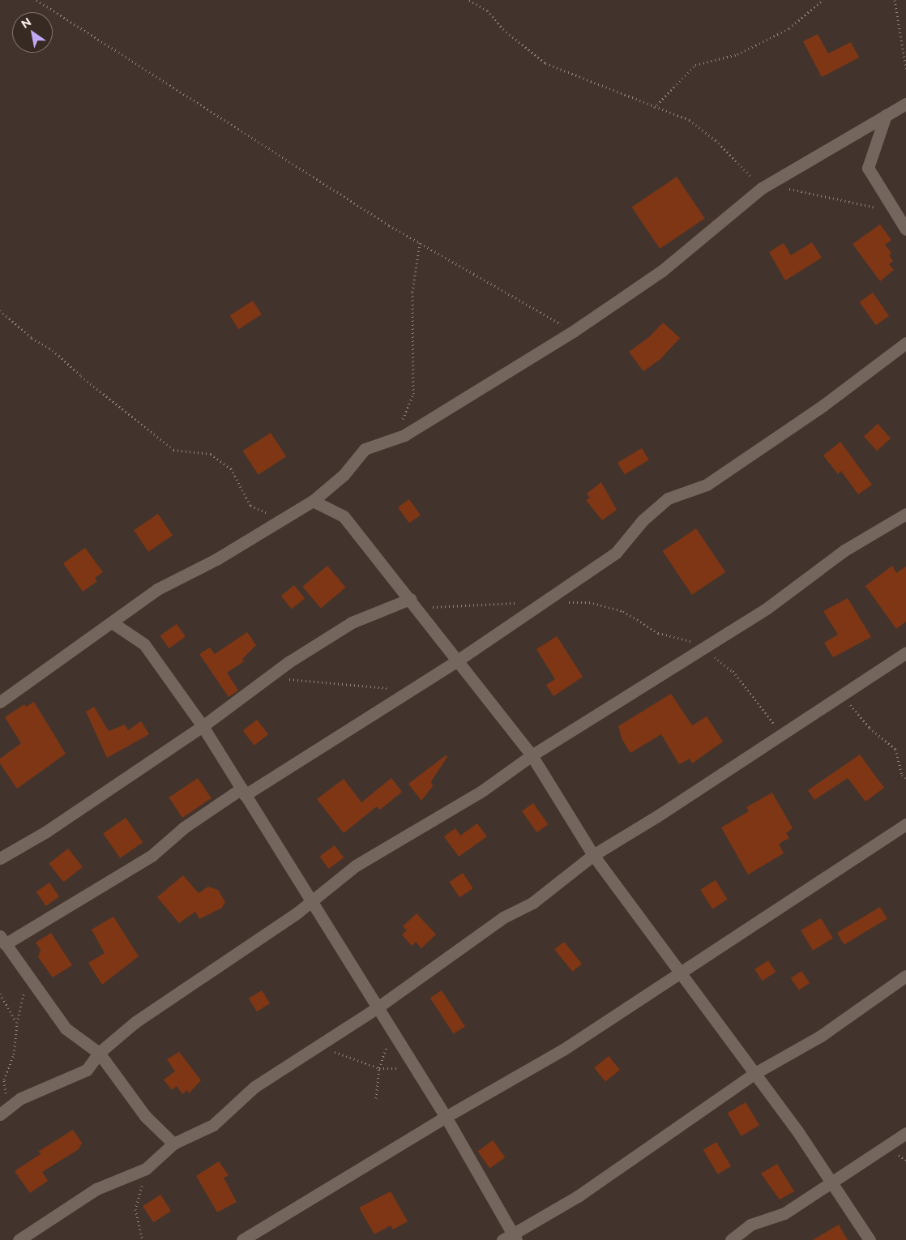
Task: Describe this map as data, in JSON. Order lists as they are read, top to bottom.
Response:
{
  "north": "top left"
}
